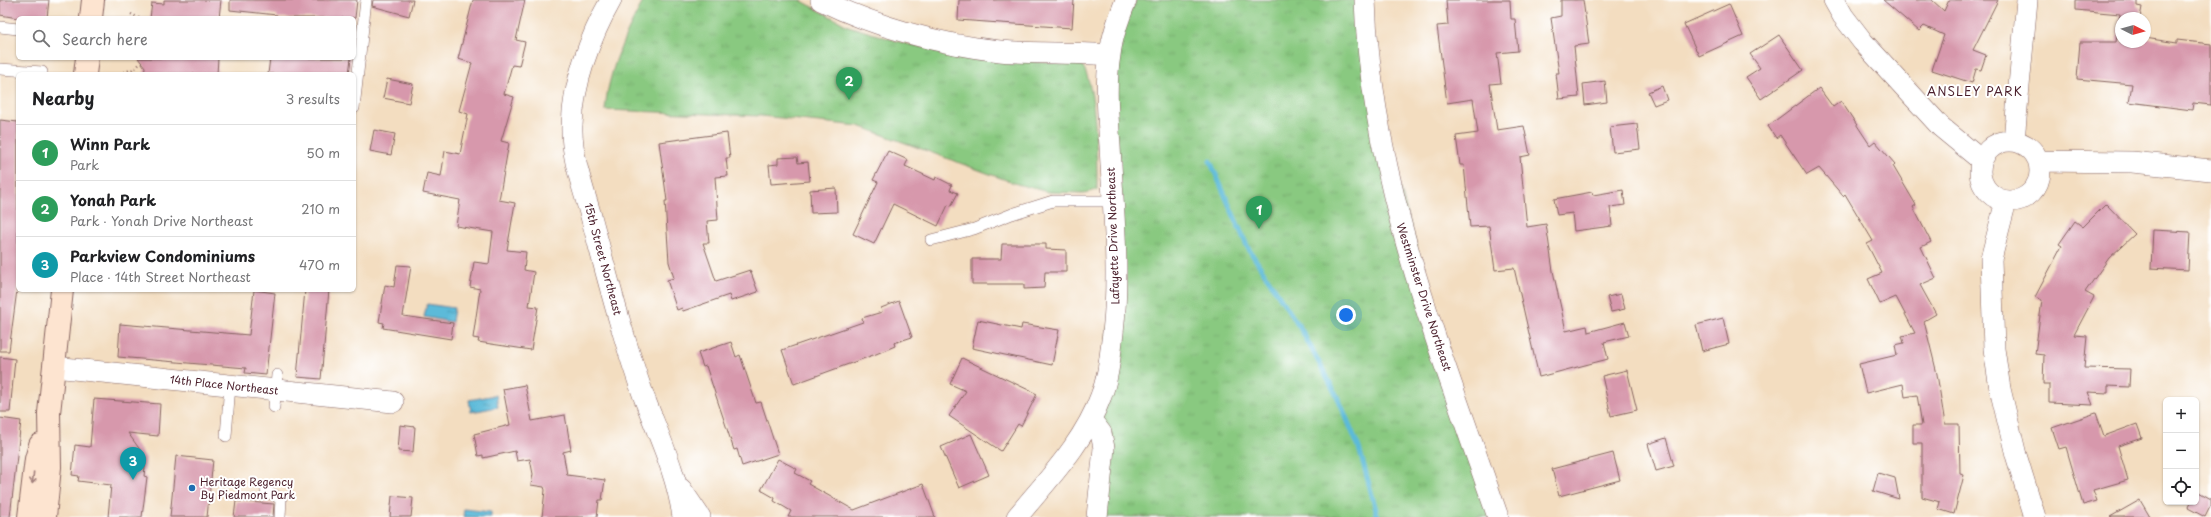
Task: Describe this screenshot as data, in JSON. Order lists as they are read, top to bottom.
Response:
{
  "streets": {
    "street": [
      "Lafayette Drive Northeast",
      "15th Street Northeast",
      "Westminster Drive Northeast",
      "14th Place Northeast"
    ]
  },
  "districts": ["ANSLEY PARK"],
  "places": ["Heritage Regency By Piedmont Park"],
  "north": "right",
  "page": {
    "search": "Search here",
    "pins": ["2", "1", "3"],
    "heading": ["Nearby", "3 results"],
    "list": [
      {
        "mark": "1",
        "name": "Winn Park",
        "note": "Park",
        "value": "50 m"
      },
      {
        "mark": "2",
        "name": "Yonah Park",
        "note": "Park · Yonah Drive Northeast",
        "value": "210 m"
      },
      {
        "mark": "3",
        "name": "Parkview Condominiums",
        "note": "Place · 14th Street Northeast",
        "value": "470 m"
      }
    ],
    "map_buttons": ["+", "−"]
  }
}
